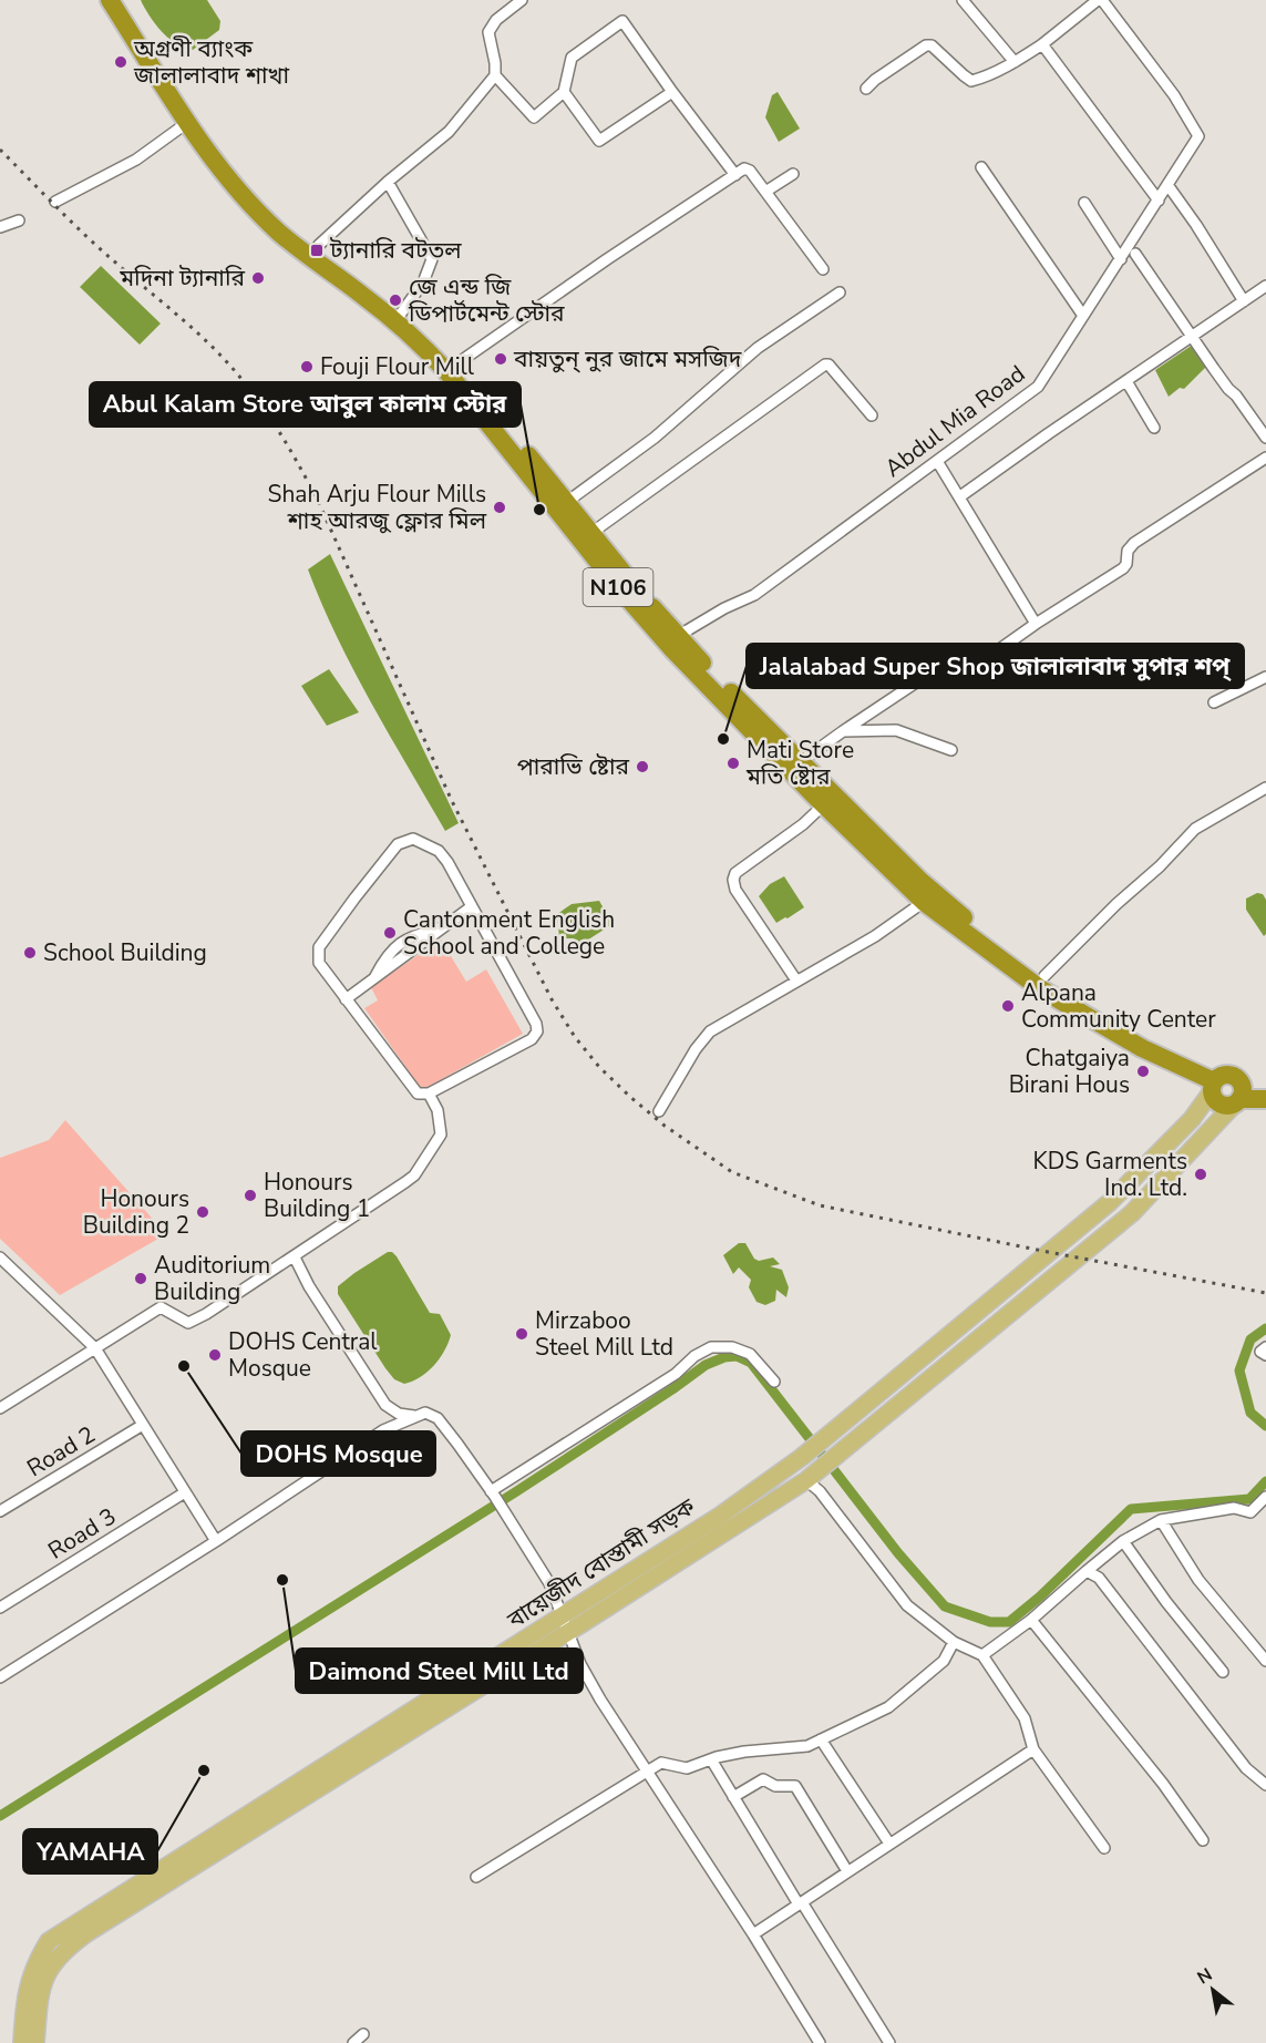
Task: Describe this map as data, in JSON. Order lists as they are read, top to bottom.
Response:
{
  "streets": {
    "highway": ["N106"],
    "main road": ["বায়েজীদ বোস্তামী সড়ক"],
    "street": ["Abdul Mia Road", "Road 2", "Road 3"]
  },
  "crossings": [
    ["Abdul Mia Road", "N106"],
    ["N106", "বায়েজীদ বোস্তামী সড়ক"]
  ],
  "places": {
    "other": [
      "অগ্রণী ব্যাংক জালালাবাদ শাখা",
      "মদিনা ট্যানারি",
      "জে এন্ড জি ডিপার্টমেন্ট স্টোর",
      "বায়তুন্ নুর জামে মসজিদ",
      "Fouji Flour Mill",
      "Shah Arju Flour Mills শাহ আরজু ফ্লোর মিল",
      "Abul Kalam Store আবুল কালাম স্টোর",
      "Jalalabad Super Shop জালালাবাদ সুপার শপ্",
      "Mati Store মতি ষ্টোর",
      "পারাভি ষ্টোর",
      "Cantonment English School and College",
      "School Building",
      "Alpana Community Center",
      "Chatgaiya Birani Hous",
      "KDS Garments Ind. Ltd.",
      "Honours Building 1",
      "Honours Building 2",
      "Auditorium Building",
      "Mirzaboo Steel Mill Ltd",
      "DOHS Central Mosque",
      "DOHS Mosque",
      "Daimond Steel Mill Ltd",
      "YAMAHA"
    ],
    "transit": ["ট্যানারি বটতল"]
  },
  "north": "top left"
}
